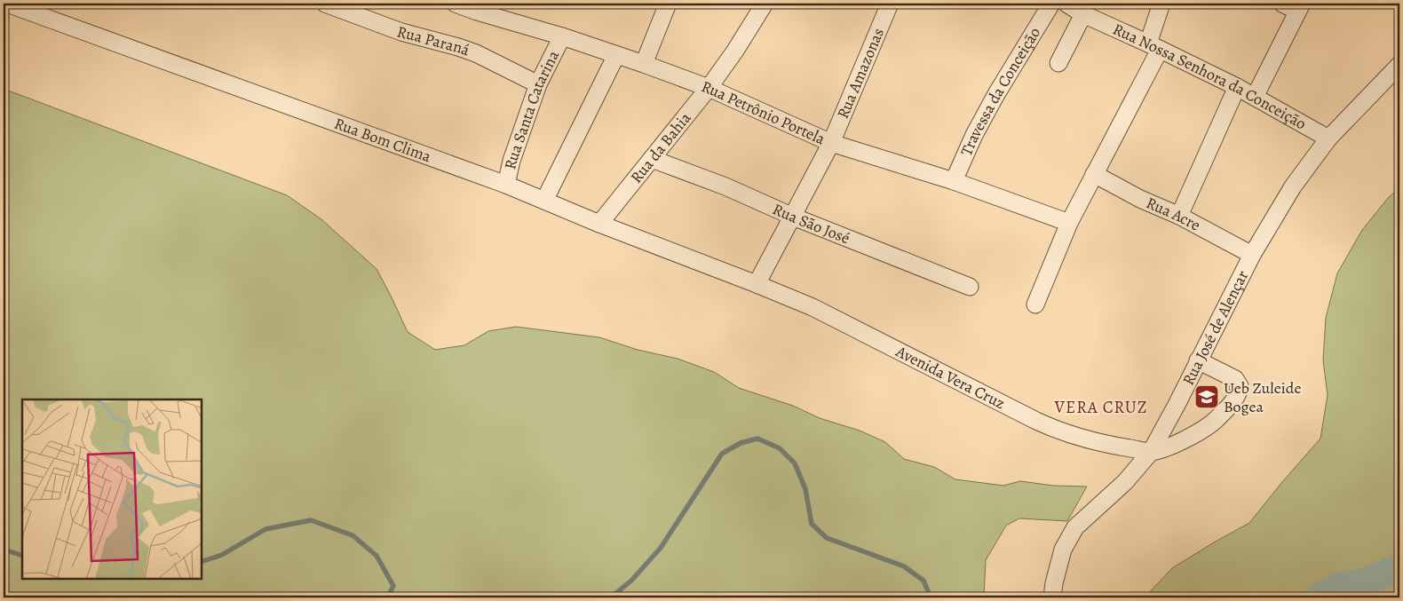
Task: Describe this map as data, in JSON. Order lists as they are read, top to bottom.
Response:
{
  "streets": {
    "street": [
      "Rua Paraná",
      "Rua Amazonas",
      "Rua Nossa Senhora da Conceição",
      "Travessa da Conceição",
      "Rua Santa Catarina",
      "Rua Petrônio Portela",
      "Rua Bom Clima",
      "Rua da Bahia",
      "Rua Acre",
      "Rua São José",
      "Rua José de Alençar",
      "Avenida Vera Cruz"
    ]
  },
  "crossings": [
    ["Rua Paraná", "Rua Santa Catarina"],
    ["Rua Amazonas", "Rua Petrônio Portela"],
    ["Rua Amazonas", "Rua Bom Clima"],
    ["Rua Amazonas", "Rua São José"],
    ["Rua Amazonas", "Avenida Vera Cruz"],
    ["Rua Nossa Senhora da Conceição", "Rua José de Alençar"],
    ["Travessa da Conceição", "Rua Petrônio Portela"],
    ["Rua Santa Catarina", "Rua Petrônio Portela"],
    ["Rua Santa Catarina", "Rua Bom Clima"],
    ["Rua Petrônio Portela", "Rua da Bahia"],
    ["Rua Bom Clima", "Rua da Bahia"],
    ["Rua Bom Clima", "Avenida Vera Cruz"],
    ["Rua da Bahia", "Rua São José"],
    ["Rua Acre", "Rua José de Alençar"],
    ["Rua José de Alençar", "Avenida Vera Cruz"]
  ],
  "districts": ["VERA CRUZ"],
  "places": {
    "school or university": ["Ueb Zuleide Bogea"]
  }
}
